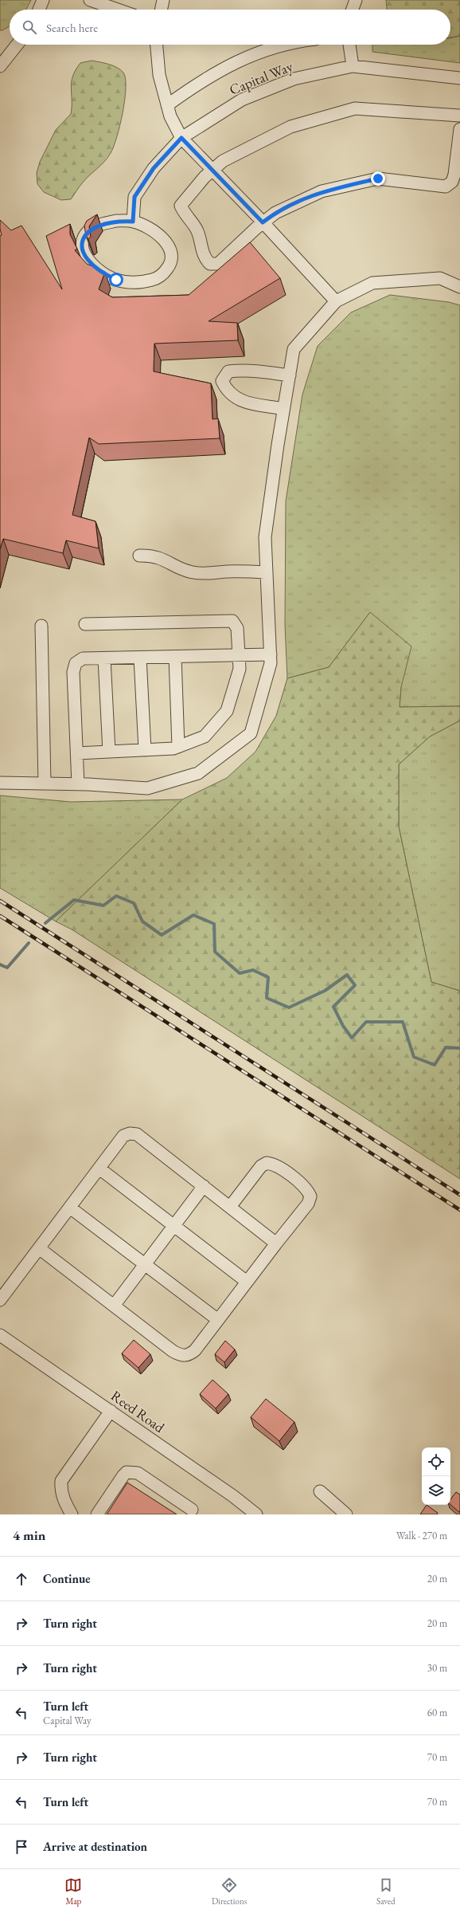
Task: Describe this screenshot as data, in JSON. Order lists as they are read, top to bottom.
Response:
{
  "streets": {
    "street": ["Capital Way", "Reed Road"]
  },
  "page": {
    "search": "Search here",
    "heading": ["4 min", "Walk · 270 m"],
    "list": [
      ["Continue", "20 m"],
      ["Turn right", "20 m"],
      ["Turn right", "30 m"],
      ["Turn left", "Capital Way", "60 m"],
      ["Turn right", "70 m"],
      ["Turn left", "70 m"],
      "Arrive at destination"
    ],
    "nav": ["Map", "Directions", "Saved"]
  }
}
